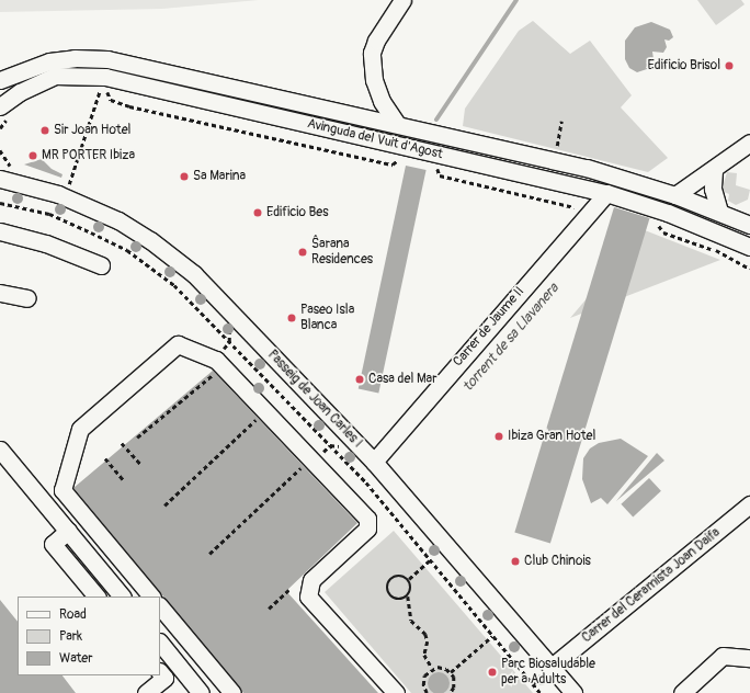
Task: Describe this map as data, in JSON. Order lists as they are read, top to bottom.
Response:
{
  "streets": {
    "street": [
      "Avinguda del Vuit d'Agost",
      "Carrer de Jaume II",
      "Passeig de Joan Carles I",
      "Carrer del Ceramista Joan Daifa"
    ]
  },
  "crossings": [
    ["Avinguda del Vuit d'Agost", "Carrer de Jaume II"],
    ["Carrer de Jaume II", "Passeig de Joan Carles I"],
    ["Passeig de Joan Carles I", "Carrer del Ceramista Joan Daifa"]
  ],
  "water": ["torrent de sa Llavanera"],
  "places": [
    "Edificio Brisol",
    "Sir Joan Hotel",
    "MR PORTER Ibiza",
    "Sa Marina",
    "Edificio Bes",
    "Ŝarana Residences",
    "Paseo Isla Blanca",
    "Casa del Mar",
    "Ibiza Gran Hotel",
    "Club Chinois",
    "Parc Biosaludable per a Adults"
  ],
  "legend": ["Road", "Park", "Water"]
}
